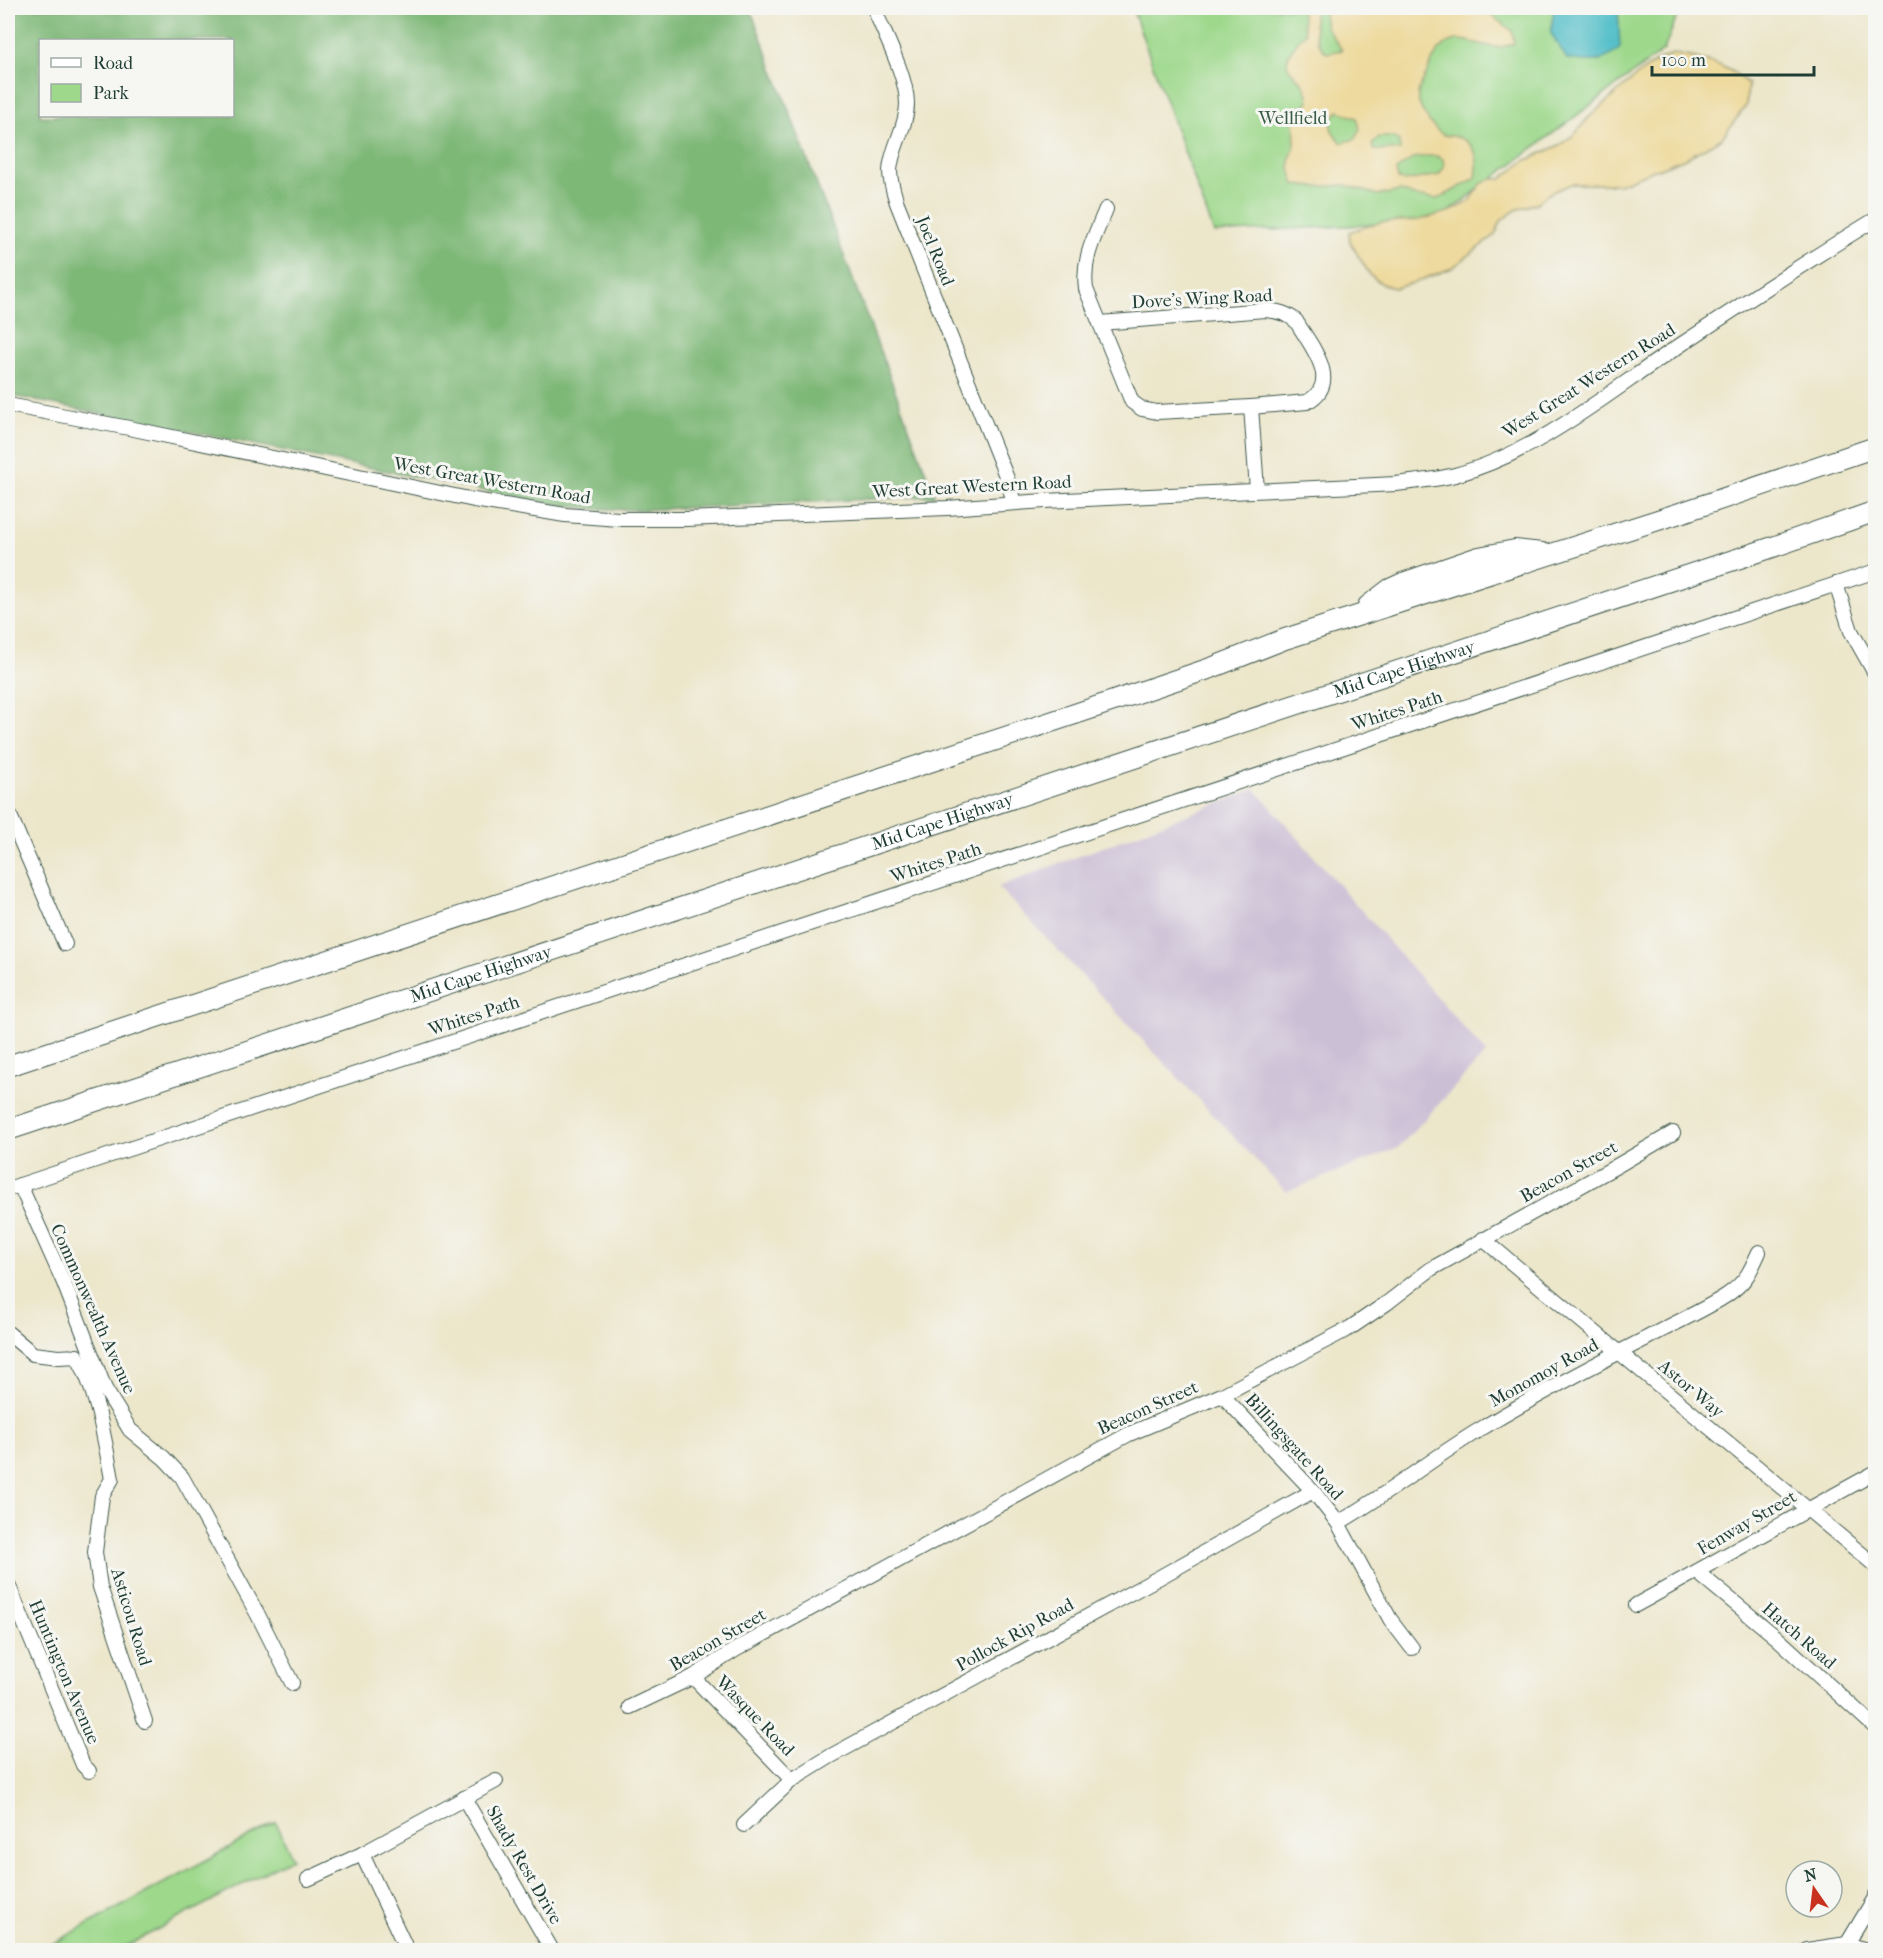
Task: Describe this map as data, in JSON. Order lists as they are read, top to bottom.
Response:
{
  "streets": {
    "highway": ["Mid Cape Highway"],
    "street": [
      "Joel Road",
      "Dove's Wing Road",
      "West Great Western Road",
      "Whites Path",
      "Beacon Street",
      "Commonwealth Avenue",
      "Monomoy Road",
      "Astor Way",
      "Billingsgate Road",
      "Fenway Street",
      "Asticou Road",
      "Pollock Rip Road",
      "Hatch Road",
      "Huntington Avenue",
      "Wasque Road",
      "Shady Rest Drive"
    ]
  },
  "crossings": [
    ["Joel Road", "West Great Western Road"],
    ["Whites Path", "Commonwealth Avenue"],
    ["Beacon Street", "Astor Way"],
    ["Beacon Street", "Billingsgate Road"],
    ["Beacon Street", "Wasque Road"],
    ["Monomoy Road", "Astor Way"],
    ["Monomoy Road", "Billingsgate Road"],
    ["Astor Way", "Fenway Street"],
    ["Billingsgate Road", "Pollock Rip Road"],
    ["Fenway Street", "Hatch Road"],
    ["Pollock Rip Road", "Wasque Road"]
  ],
  "parks": ["Wellfield"],
  "legend": ["Road", "Park"],
  "scale_bar": "100 m",
  "north": "top"
}
